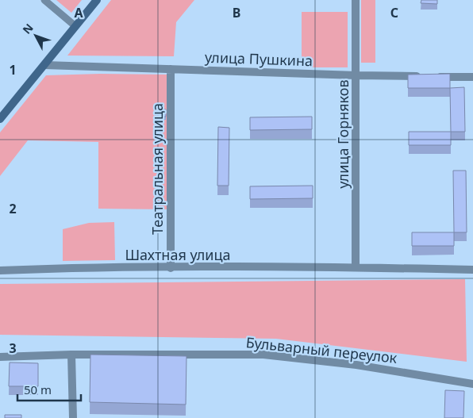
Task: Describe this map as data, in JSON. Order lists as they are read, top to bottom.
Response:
{
  "streets": {
    "street": [
      "улица Пушкина",
      "улица Горняков",
      "Театральная улица",
      "Шахтная улица",
      "Бульварный переулок"
    ]
  },
  "crossings": [
    ["улица Пушкина", "улица Горняков"],
    ["улица Пушкина", "Театральная улица"],
    ["улица Горняков", "Шахтная улица"],
    ["Театральная улица", "Шахтная улица"]
  ],
  "scale_bar": "50 m",
  "north": "top left",
  "grid": {
    "columns": ["A", "B", "C"],
    "rows": ["1", "2", "3"]
  }
}
